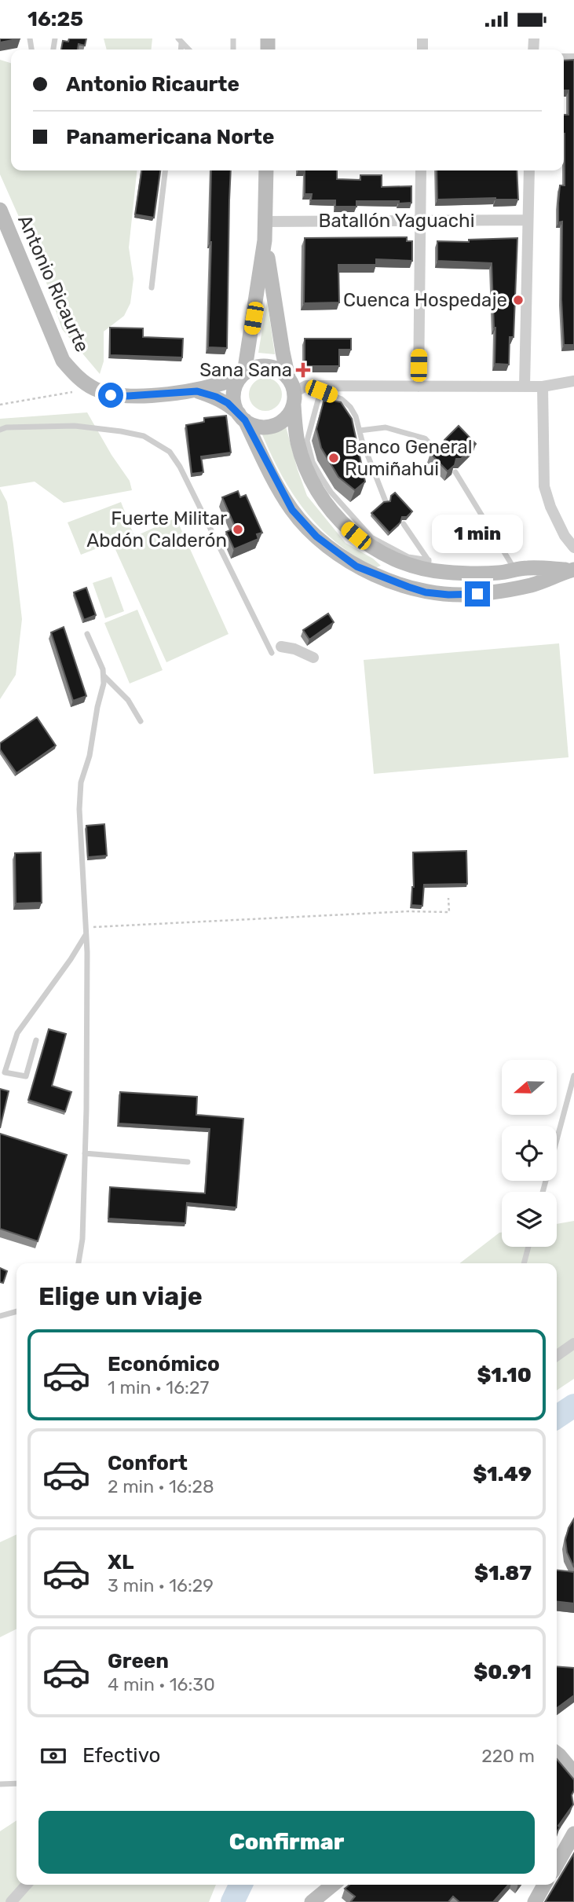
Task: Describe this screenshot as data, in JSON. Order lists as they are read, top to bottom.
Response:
{
  "streets": {
    "main road": ["Antonio Ricaurte"],
    "street": ["Batallón Yaguachi"]
  },
  "places": {
    "other": ["Cuenca Hospedaje", "Banco General Rumiñahui", "Fuerte Militar Abdón Calderón"],
    "health": ["Sana Sana"]
  },
  "north": "left",
  "page": {
    "status": "16:25",
    "banner": ["Antonio Ricaurte", "Panamericana Norte"],
    "bubble": "1 min",
    "heading": "Elige un viaje",
    "list": [
      {
        "name": "Económico",
        "note": "1 min · 16:27",
        "value": "$1.10"
      },
      {
        "name": "Confort",
        "note": "2 min · 16:28",
        "value": "$1.49"
      },
      {
        "name": "XL",
        "note": "3 min · 16:29",
        "value": "$1.87"
      },
      {
        "name": "Green",
        "note": "4 min · 16:30",
        "value": "$0.91"
      }
    ],
    "pay": ["Efectivo", "220 m"],
    "buttons": "Confirmar"
  }
}
